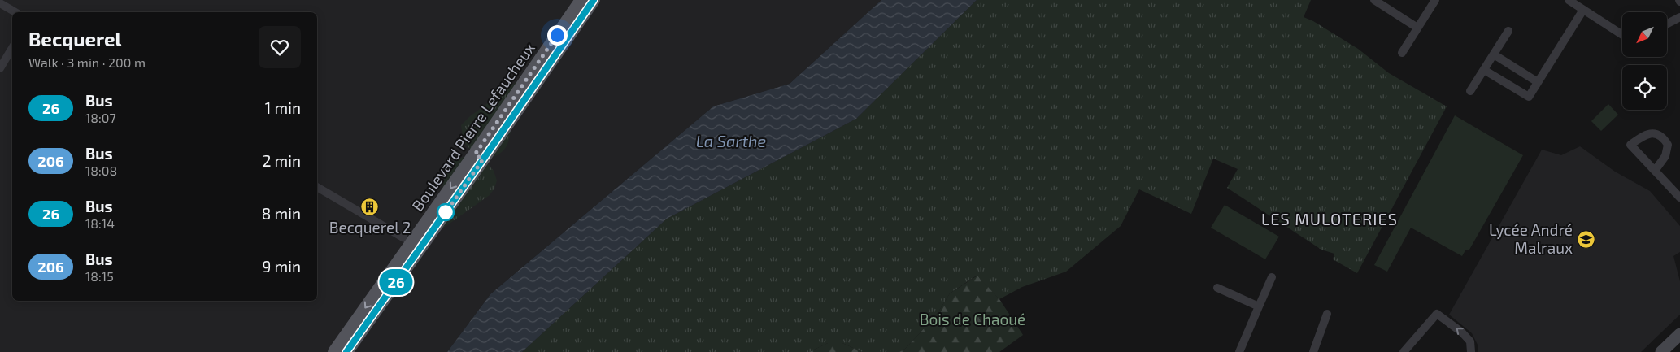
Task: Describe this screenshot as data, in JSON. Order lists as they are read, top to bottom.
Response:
{
  "streets": {
    "main road": ["Boulevard Pierre Lefaucheux"]
  },
  "districts": ["LES MULOTERIES"],
  "water": ["La Sarthe"],
  "parks": ["Bois de Chaoué"],
  "places": {
    "building": ["Becquerel 2"],
    "school or university": ["Lycée André Malraux"]
  },
  "lines": ["bus line 26"],
  "north": "bottom left",
  "page": {
    "on_map": "26",
    "heading": ["Becquerel", "Walk · 3 min · 200 m"],
    "list": [
      {
        "mark": "26",
        "name": "Bus",
        "note": "18:07",
        "value": "1 min"
      },
      {
        "mark": "206",
        "name": "Bus",
        "note": "18:08",
        "value": "2 min"
      },
      {
        "mark": "26",
        "name": "Bus",
        "note": "18:14",
        "value": "8 min"
      },
      {
        "mark": "206",
        "name": "Bus",
        "note": "18:15",
        "value": "9 min"
      }
    ]
  }
}
